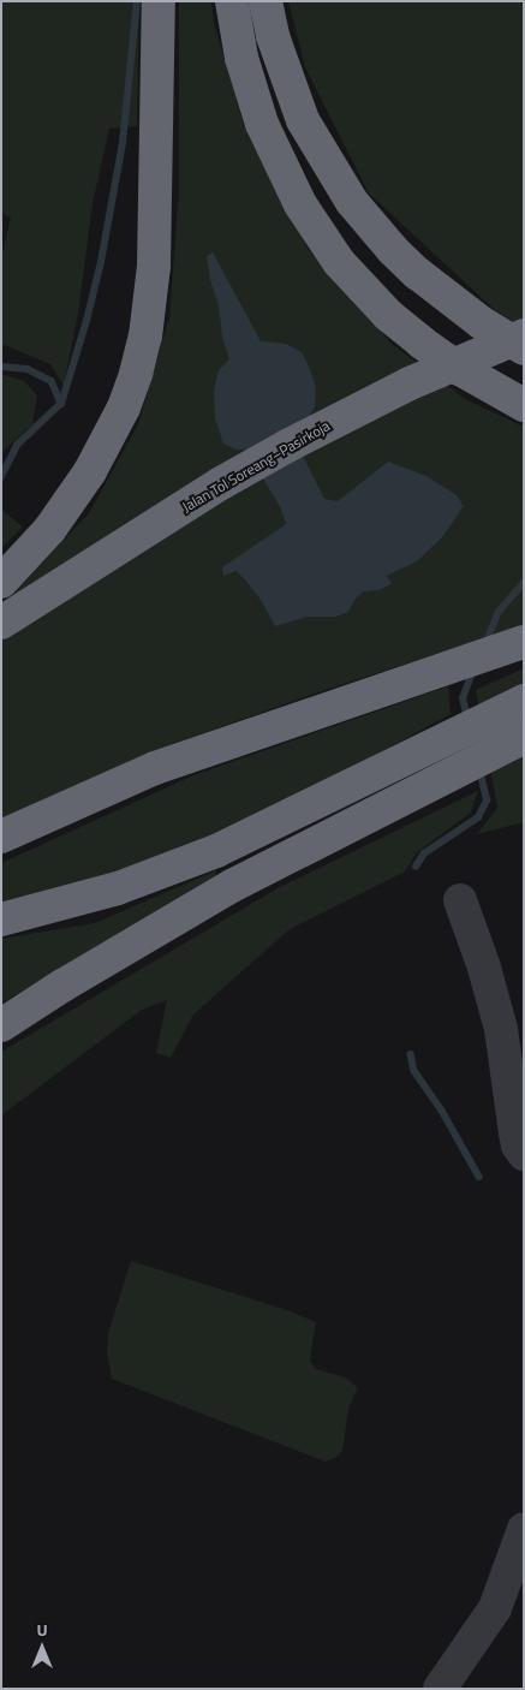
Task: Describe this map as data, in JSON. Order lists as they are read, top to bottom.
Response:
{
  "streets": {
    "highway": ["Jalan Tol Soreang–Pasirkoja"]
  },
  "north": "top"
}
